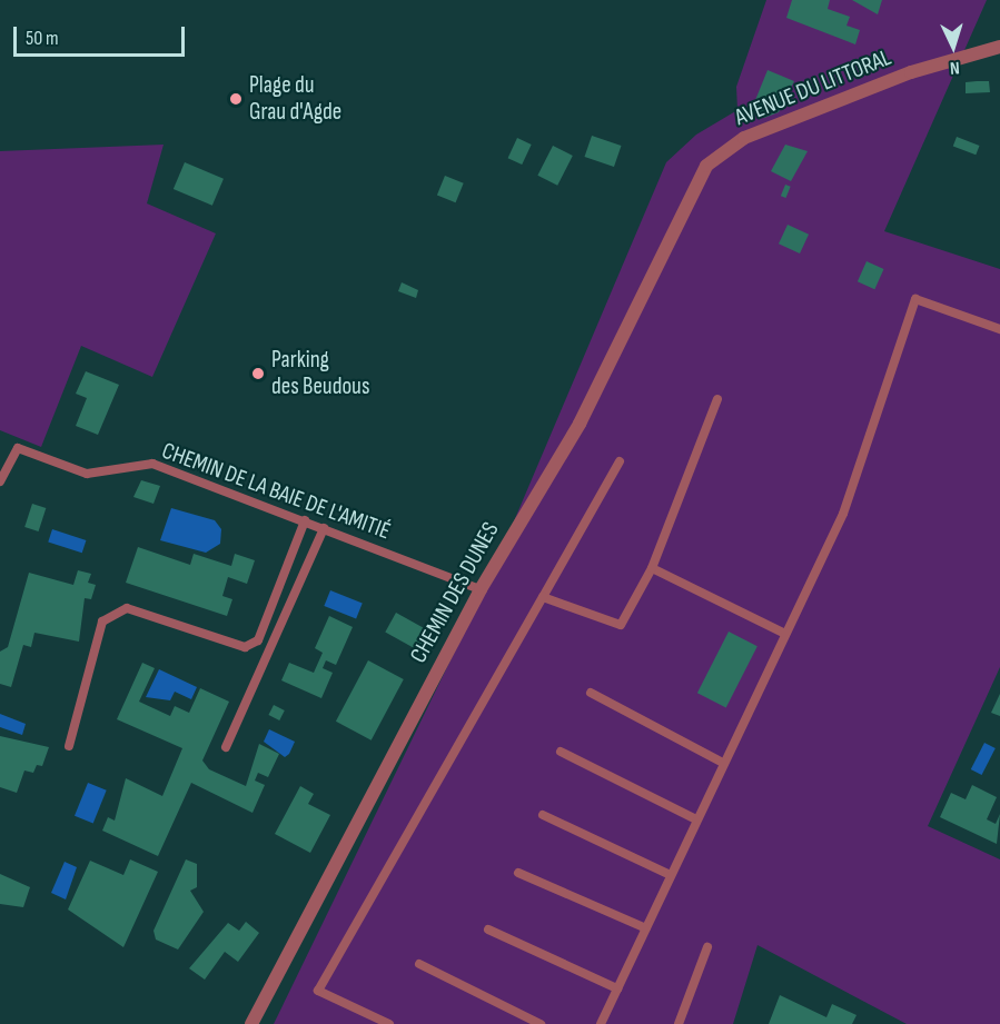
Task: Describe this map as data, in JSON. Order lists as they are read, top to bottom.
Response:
{
  "streets": {
    "street": ["AVENUE DU LITTORAL", "CHEMIN DES DUNES"],
    "lane": ["CHEMIN DE LA BAIE DE L'AMITIÉ"]
  },
  "crossings": [
    ["AVENUE DU LITTORAL", "CHEMIN DES DUNES"],
    ["CHEMIN DE LA BAIE DE L'AMITIÉ", "CHEMIN DES DUNES"]
  ],
  "places": ["Plage du Grau d'Agde", "Parking des Beudous"],
  "scale_bar": "50 m",
  "north": "bottom"
}
